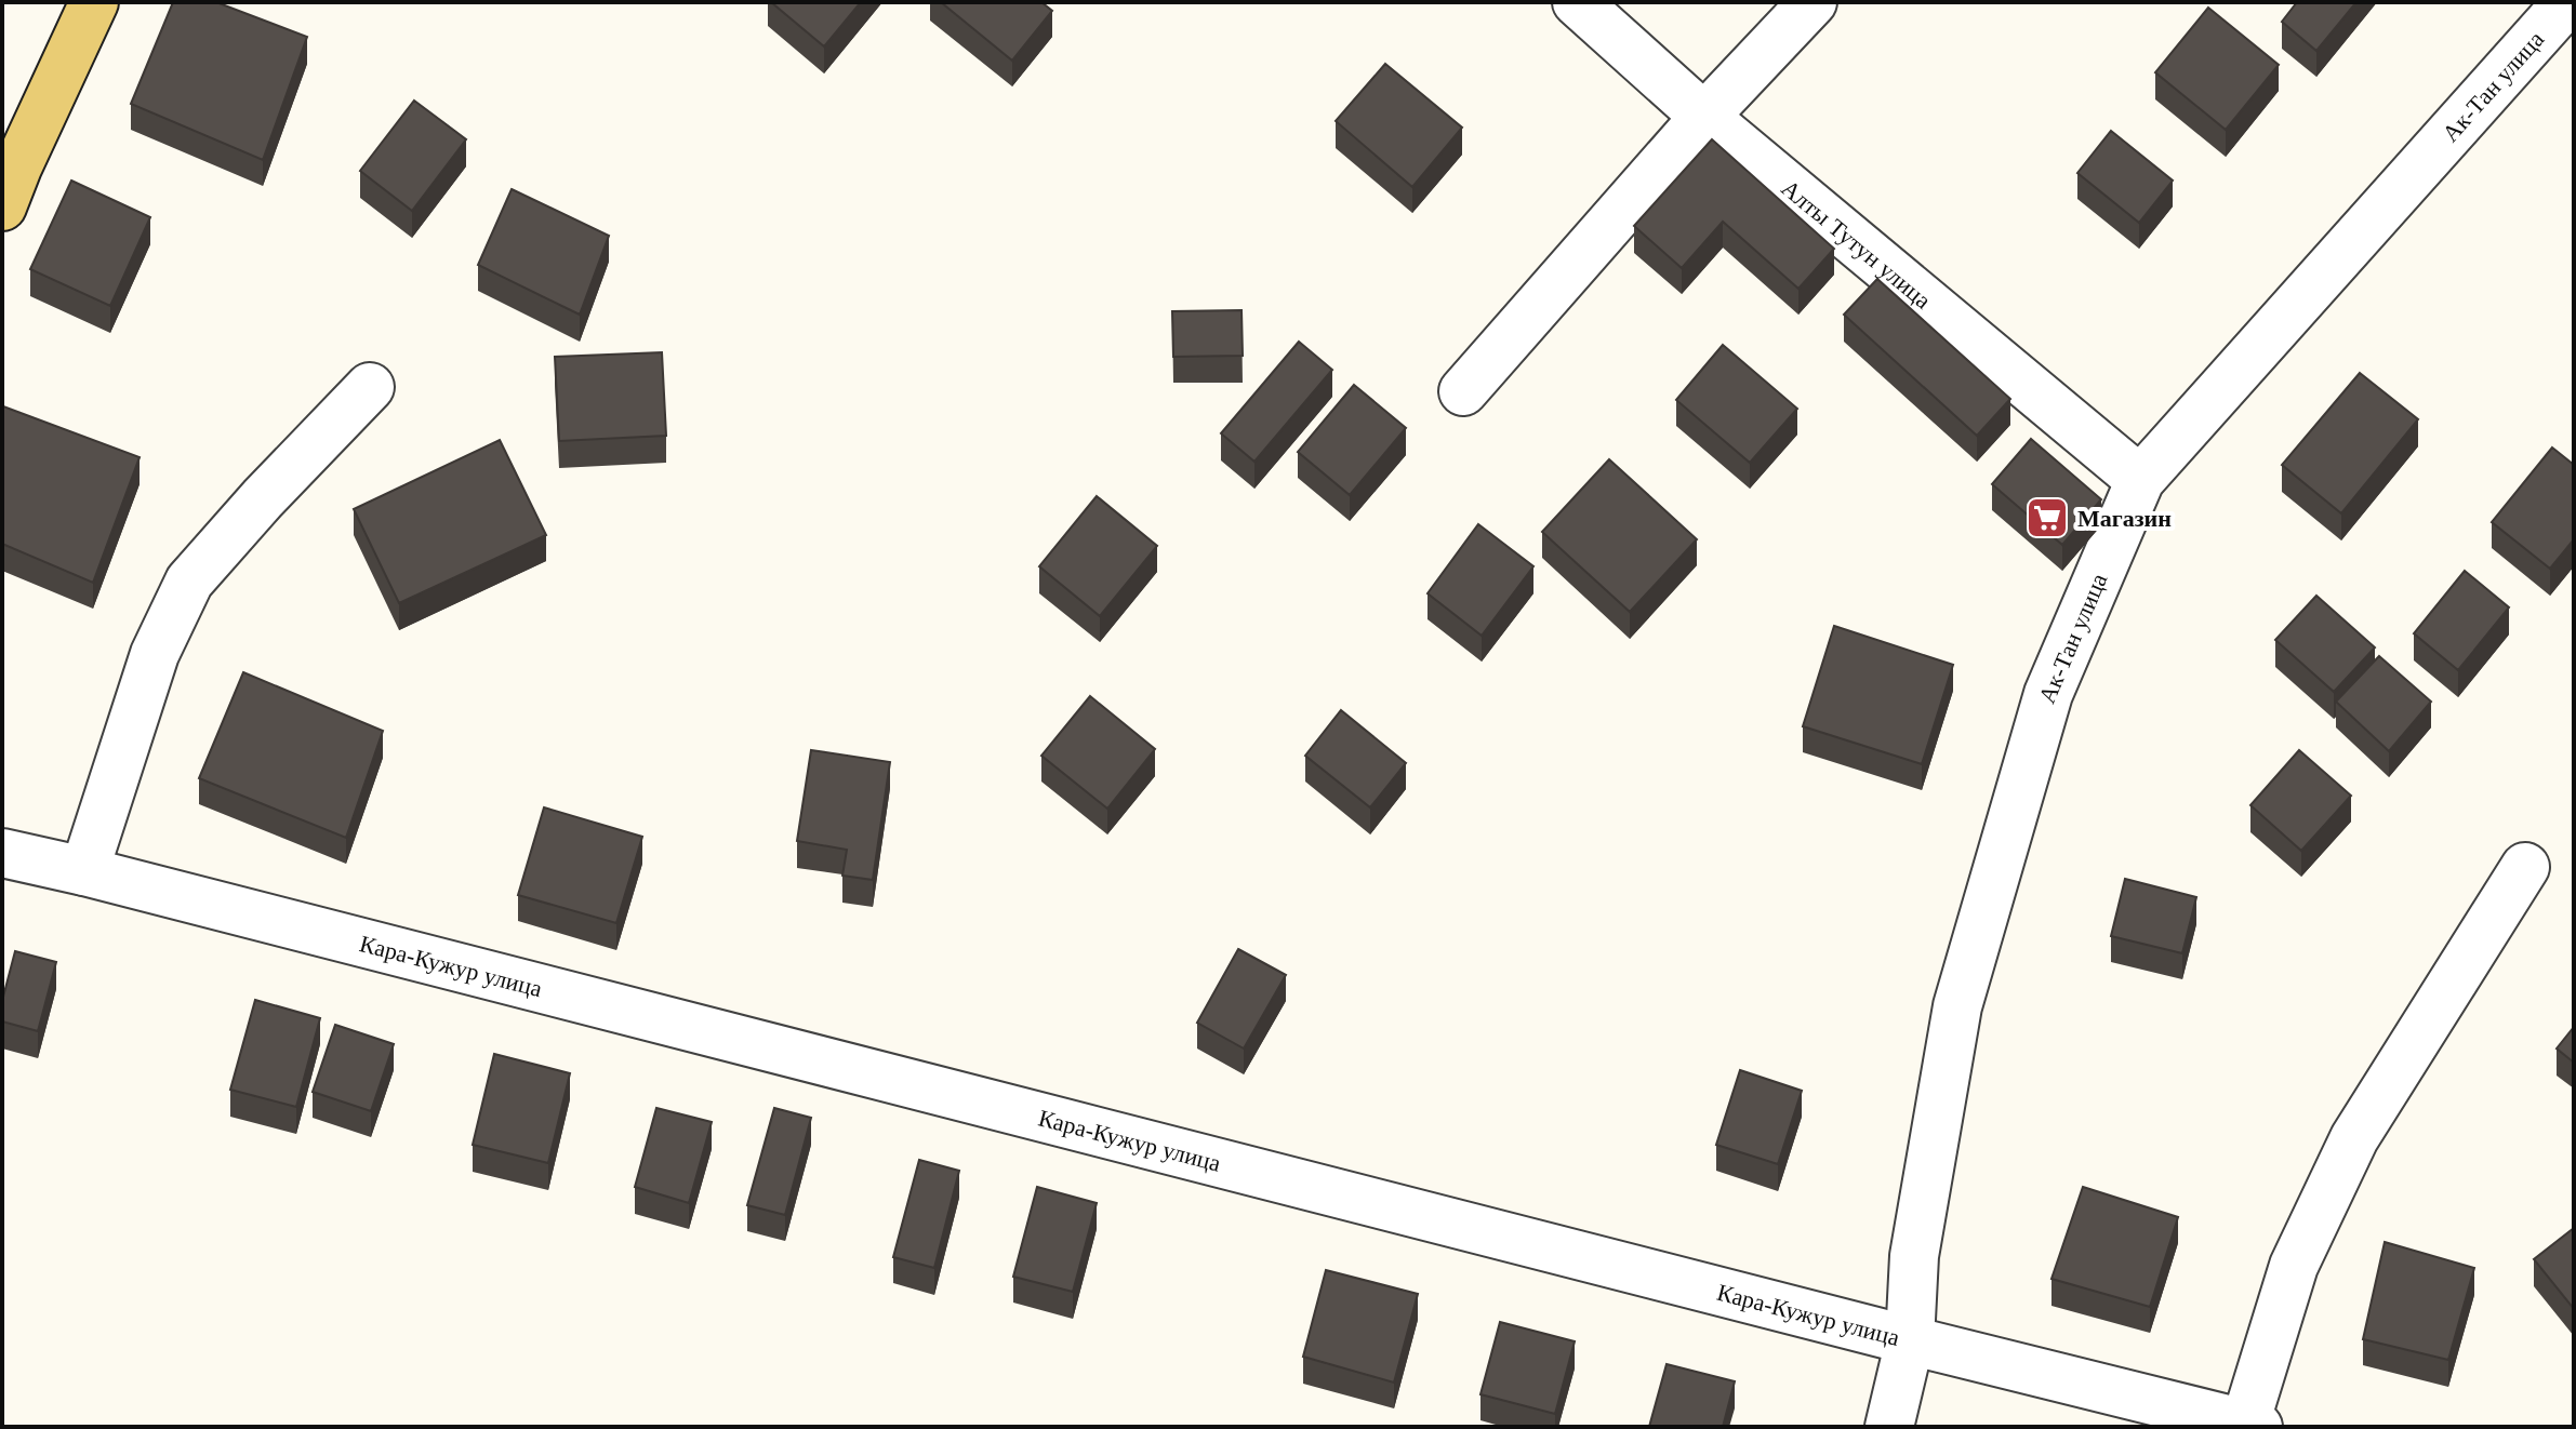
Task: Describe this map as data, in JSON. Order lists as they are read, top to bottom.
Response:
{
  "streets": {
    "street": ["Ак-Тан улица", "Алты Тутун улица", "Кара-Кужур улица"]
  },
  "crossings": [
    ["Ак-Тан улица", "Алты Тутун улица"],
    ["Ак-Тан улица", "Кара-Кужур улица"]
  ],
  "places": {
    "supermarket": ["Магазин"]
  }
}
